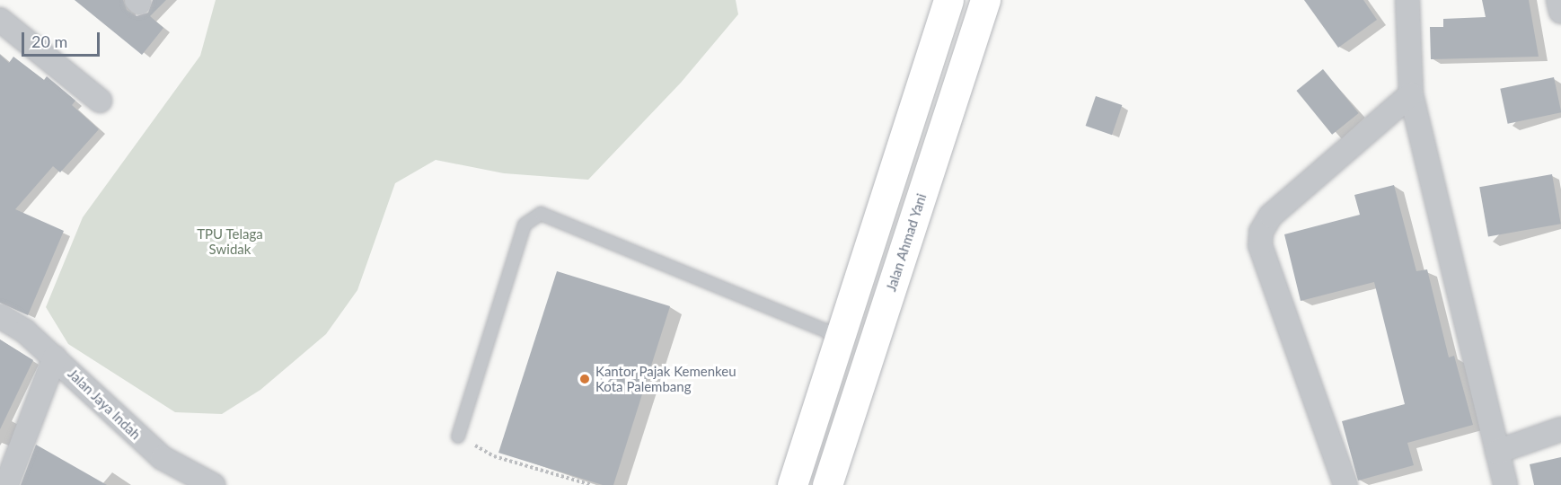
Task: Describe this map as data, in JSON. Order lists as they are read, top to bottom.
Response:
{
  "streets": {
    "highway": ["Jalan Ahmad Yani"],
    "street": ["Jalan Jaya Indah"]
  },
  "parks": ["TPU Telaga Swidak"],
  "places": ["Kantor Pajak Kemenkeu Kota Palembang"],
  "scale_bar": "20 m"
}
